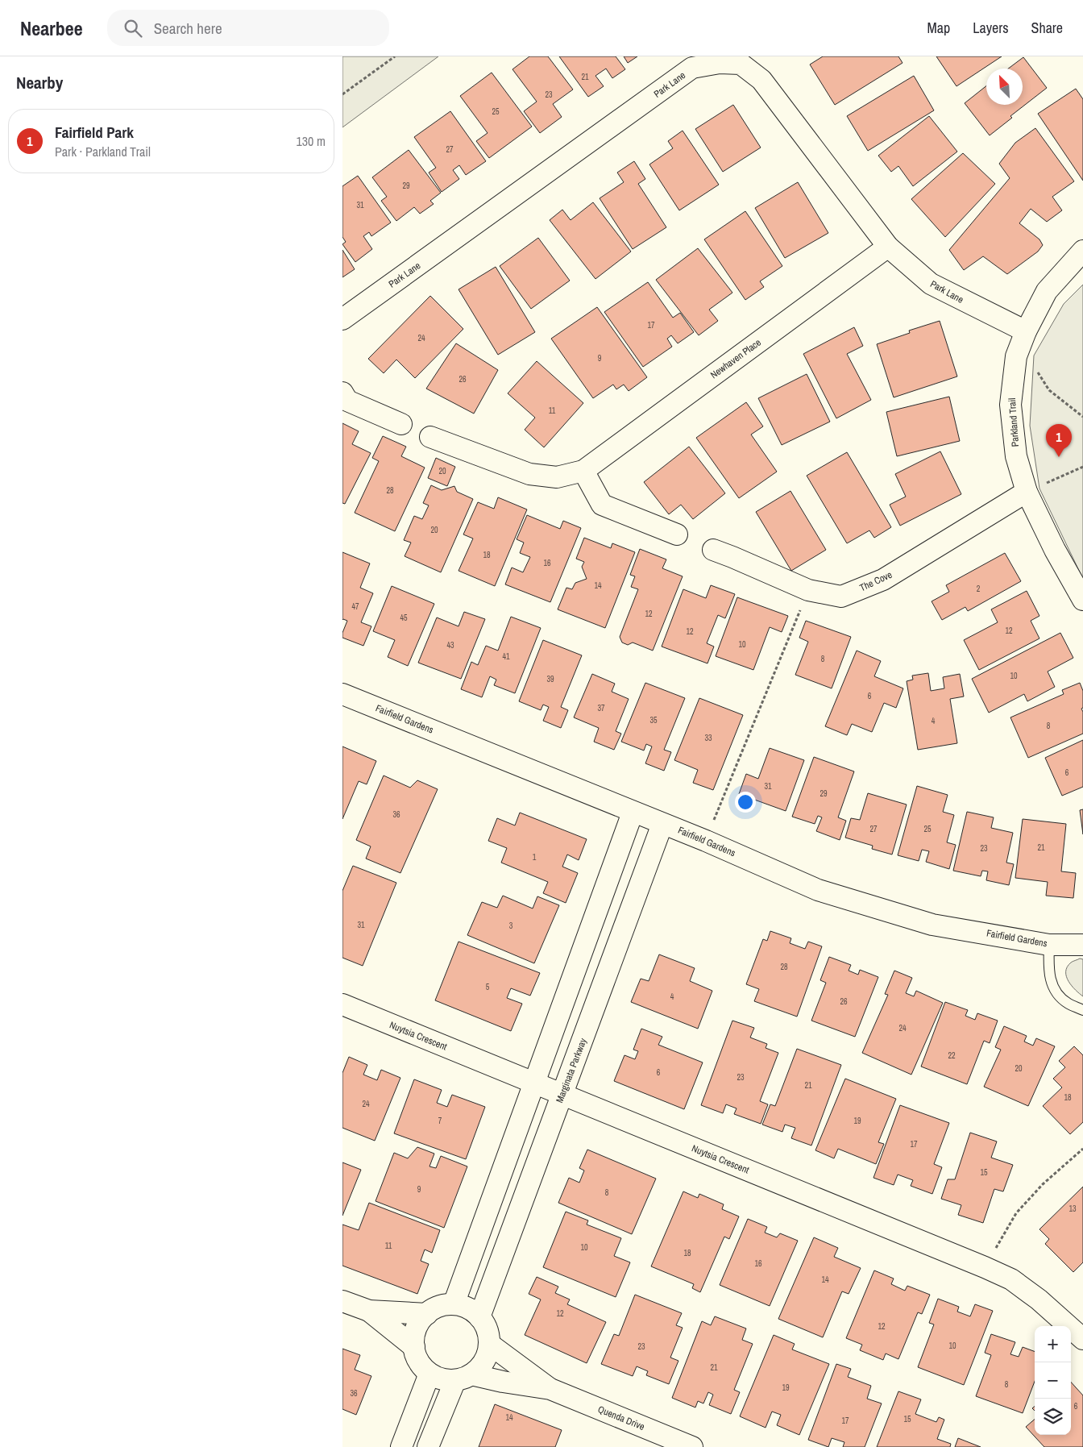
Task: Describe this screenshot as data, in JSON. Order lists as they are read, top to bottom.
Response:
{
  "streets": {
    "street": [
      "Park Lane",
      "Newhaven Place",
      "Parkland Trail",
      "The Cove",
      "Fairfield Gardens",
      "Nuytsia Crescent",
      "Marginata Parkway",
      "Quenda Drive"
    ]
  },
  "crossings": [
    ["Park Lane", "Newhaven Place"],
    ["Park Lane", "Parkland Trail"],
    ["Parkland Trail", "The Cove"],
    ["Fairfield Gardens", "Marginata Parkway"],
    ["Nuytsia Crescent", "Marginata Parkway"],
    ["Marginata Parkway", "Quenda Drive"]
  ],
  "house_numbers": [
    "21",
    "23",
    "25",
    "27",
    "29",
    "31",
    "17",
    "24",
    "9",
    "26",
    "11",
    "20",
    "28",
    "20",
    "18",
    "16",
    "14",
    "2",
    "47",
    "12",
    "45",
    "12",
    "12",
    "10",
    "43",
    "41",
    "8",
    "10",
    "39",
    "6",
    "37",
    "35",
    "4",
    "8",
    "33",
    "6",
    "31",
    "29",
    "36",
    "27",
    "25",
    "21",
    "23",
    "1",
    "31",
    "3",
    "28",
    "5",
    "4",
    "26",
    "24",
    "22",
    "20",
    "6",
    "23",
    "21",
    "18",
    "24",
    "7",
    "19",
    "17",
    "15",
    "9",
    "8",
    "13",
    "11",
    "10",
    "18",
    "16",
    "14",
    "12",
    "12",
    "10",
    "23",
    "21",
    "8",
    "19",
    "36",
    "6",
    "14",
    "15",
    "17"
  ],
  "north": "top left",
  "page": {
    "header": "Nearbee",
    "search": "Search here",
    "nav": ["Map", "Layers", "Share"],
    "heading": "Nearby",
    "list": [
      {
        "mark": "1",
        "name": "Fairfield Park",
        "note": "Park · Parkland Trail",
        "value": "130 m"
      }
    ],
    "pins": "1",
    "map_buttons": ["+", "−"]
  }
}
